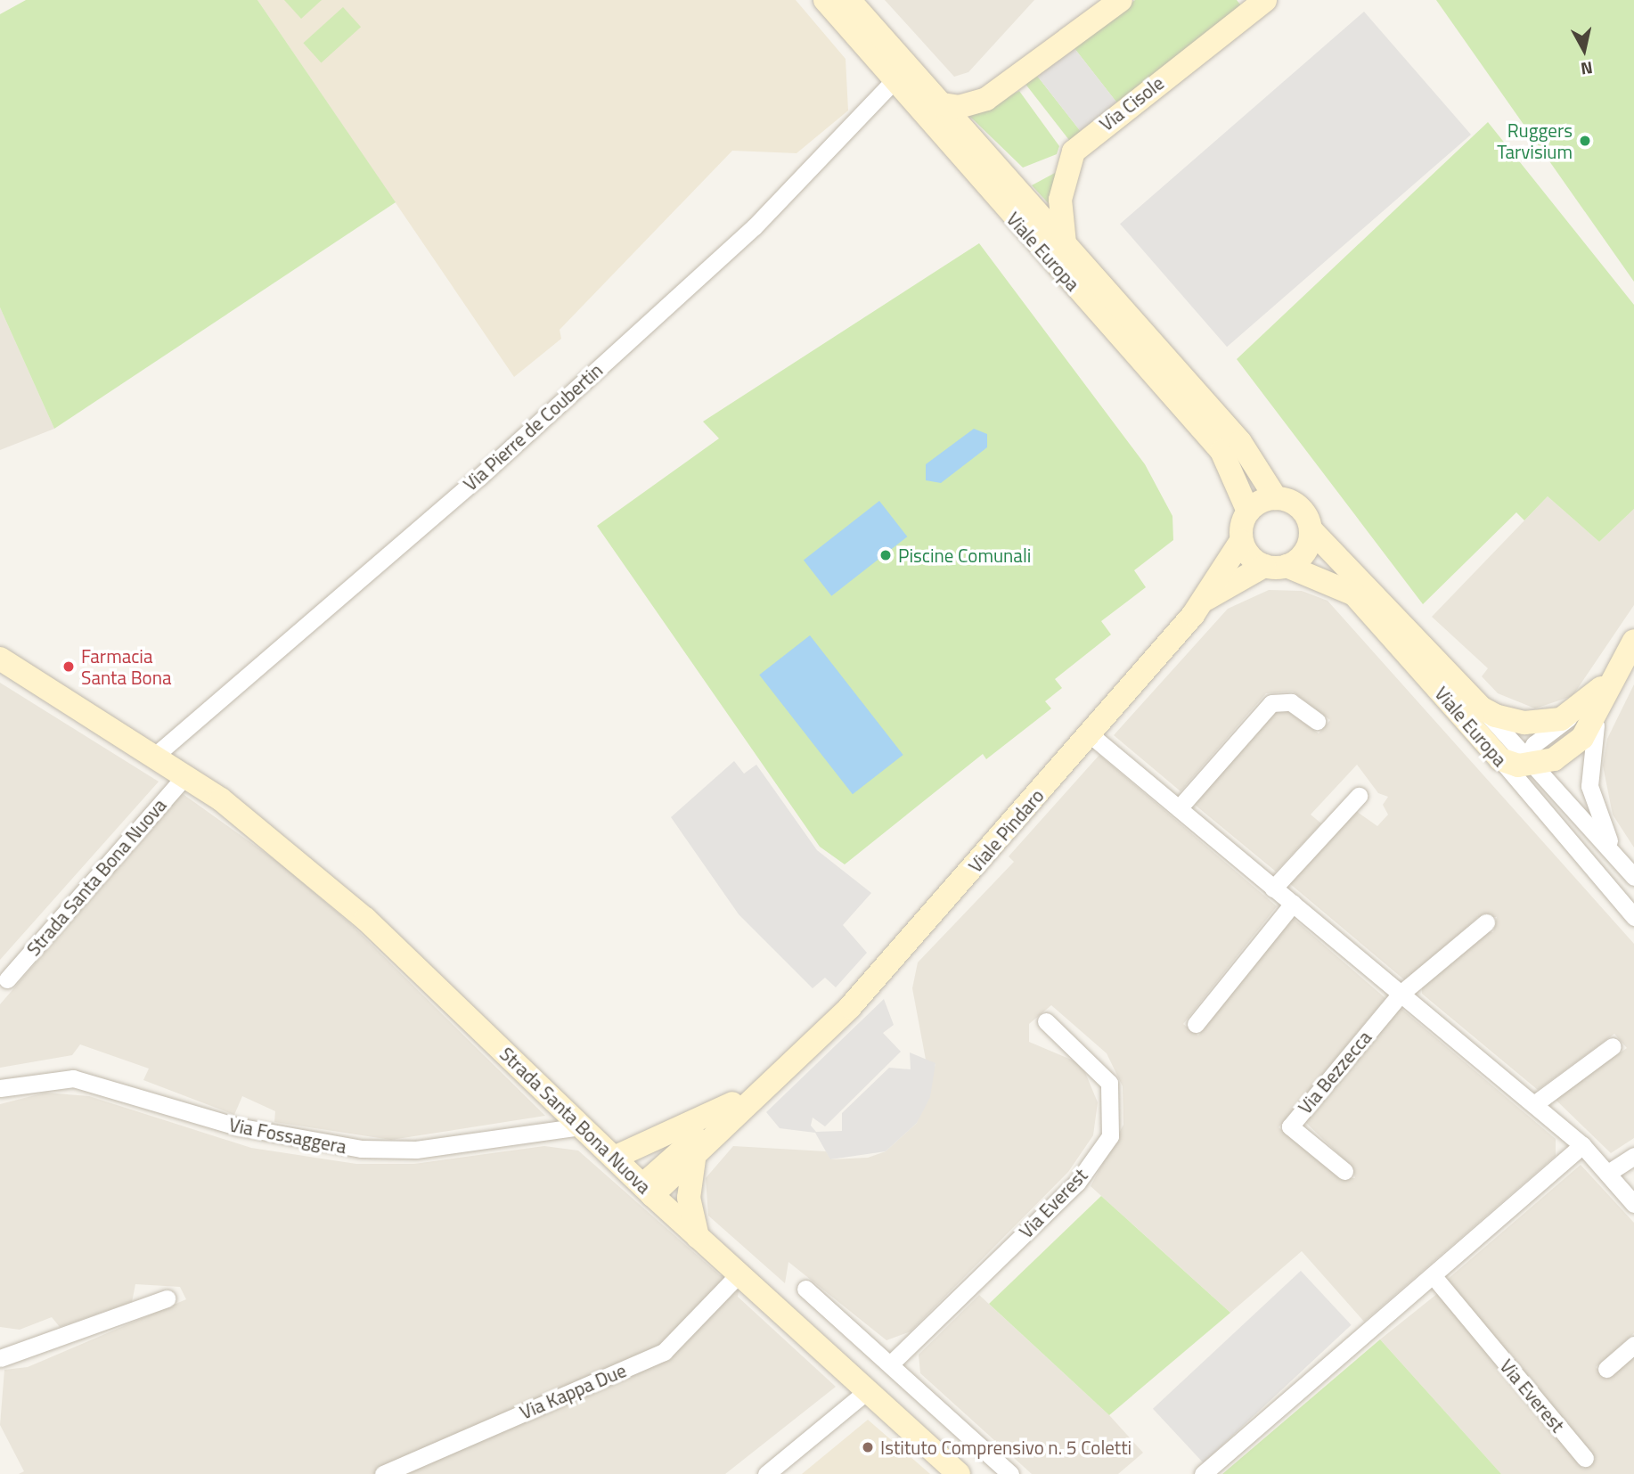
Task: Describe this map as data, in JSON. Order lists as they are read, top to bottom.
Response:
{
  "streets": {
    "street": [
      "Via Cisole",
      "Viale Europa",
      "Via Pierre de Coubertin",
      "Viale Pindaro",
      "Strada Santa Bona Nuova",
      "Via Bezzecca",
      "Via Fossaggera",
      "Via Everest",
      "Via Kappa Due"
    ]
  },
  "crossings": [
    ["Via Cisole", "Viale Europa"],
    ["Viale Europa", "Via Pierre de Coubertin"],
    ["Viale Europa", "Viale Pindaro"],
    ["Via Pierre de Coubertin", "Strada Santa Bona Nuova"],
    ["Viale Pindaro", "Strada Santa Bona Nuova"],
    ["Strada Santa Bona Nuova", "Via Fossaggera"],
    ["Strada Santa Bona Nuova", "Via Kappa Due"]
  ],
  "places": [
    "Ruggers Tarvisium",
    "Piscine Comunali",
    "Farmacia Santa Bona",
    "Istituto Comprensivo n. 5 Coletti"
  ],
  "north": "bottom"
}
